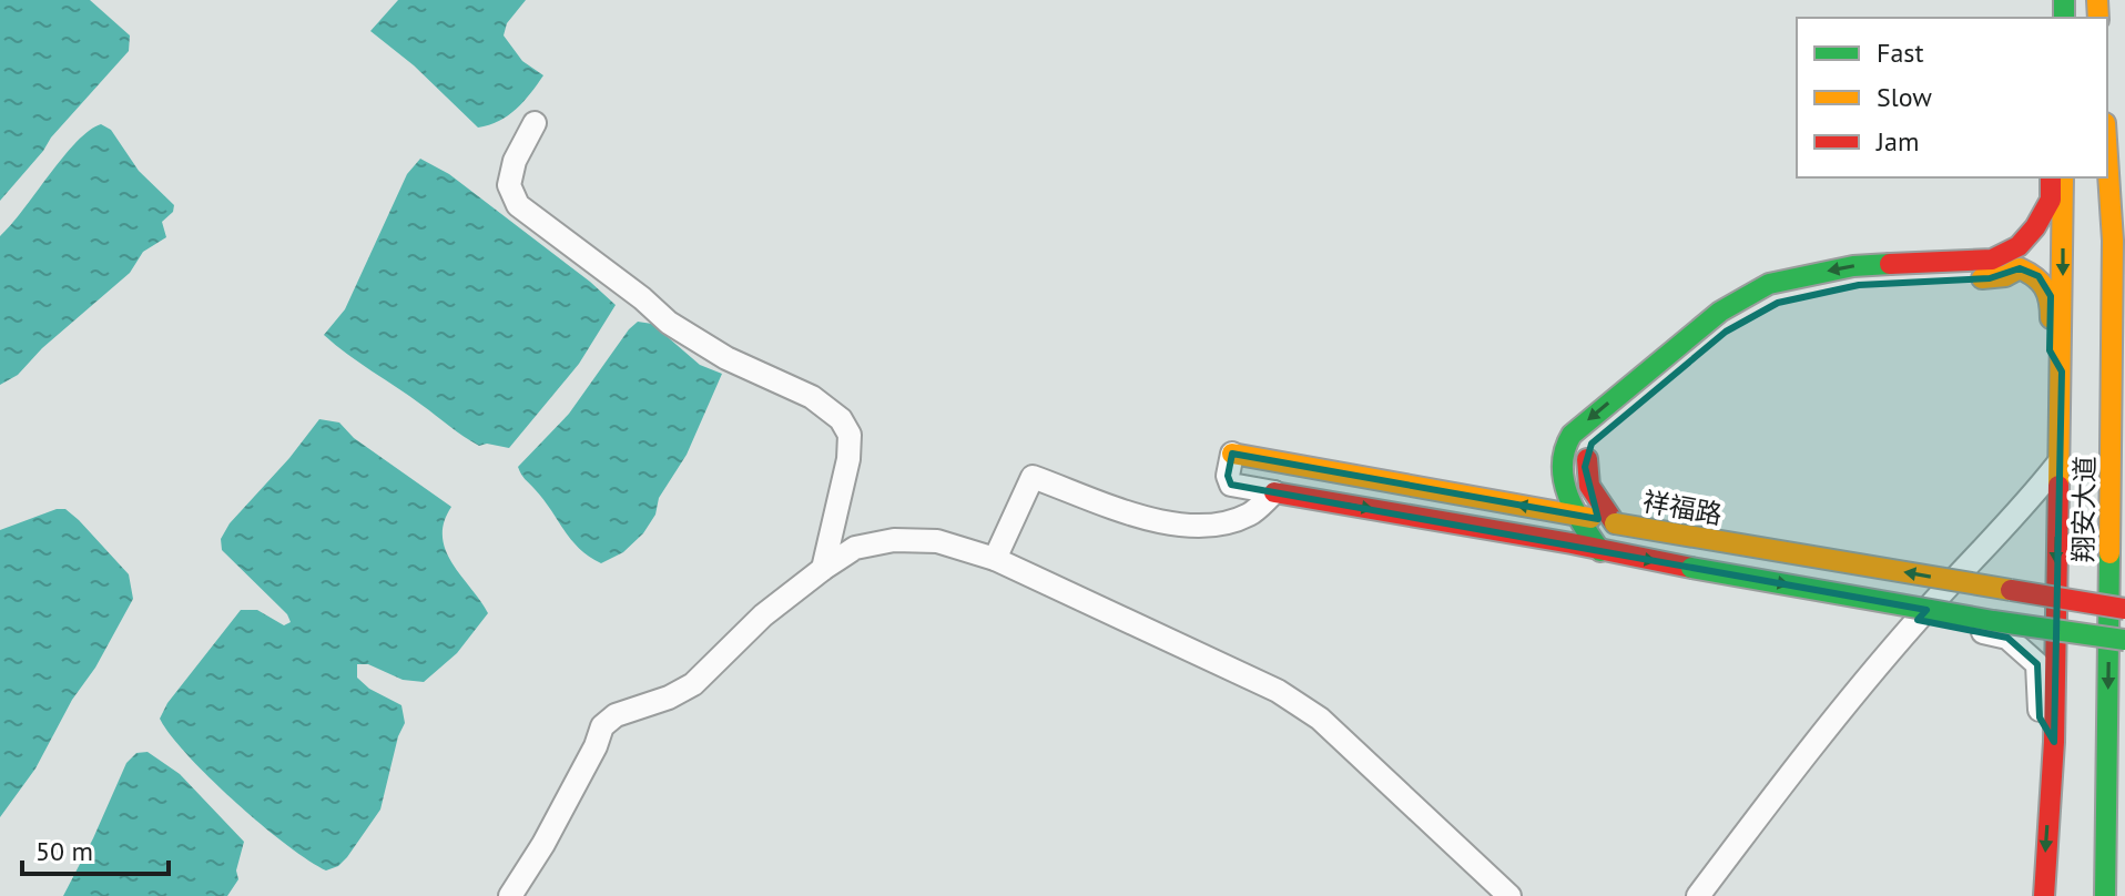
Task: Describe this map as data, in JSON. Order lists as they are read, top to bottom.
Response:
{
  "streets": {
    "main road": ["祥福路", "翔安大道"]
  },
  "one_way": ["翔安大道"],
  "legend": ["Fast", "Slow", "Jam"],
  "scale_bar": "50 m"
}
